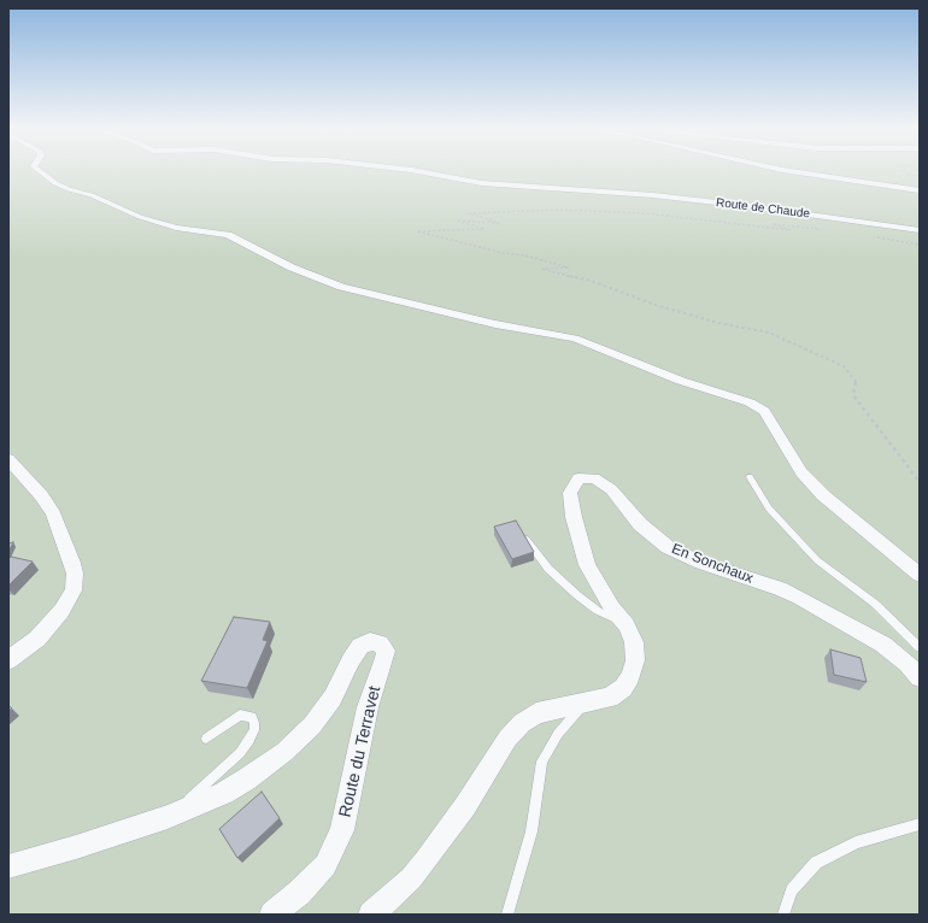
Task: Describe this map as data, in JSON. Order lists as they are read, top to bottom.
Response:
{
  "streets": {
    "street": ["Route de Chaude", "En Sonchaux", "Route du Terravet"]
  }
}
